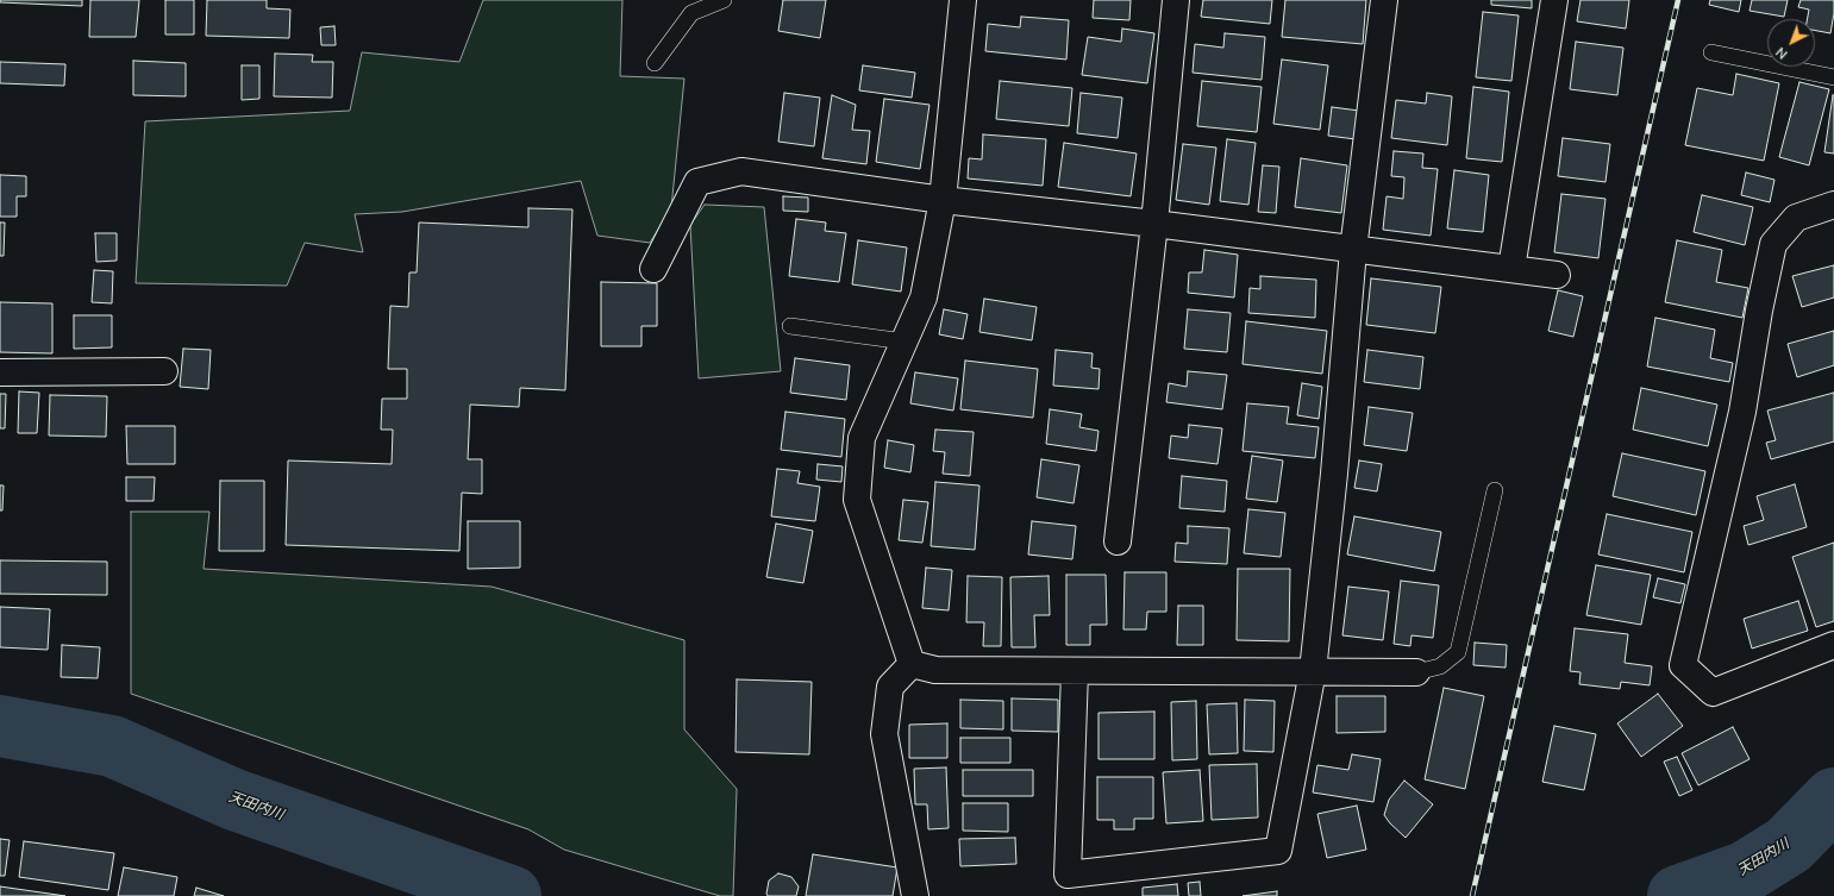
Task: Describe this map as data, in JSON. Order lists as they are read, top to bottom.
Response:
{
  "water": ["天田内川"],
  "north": "bottom left"
}
